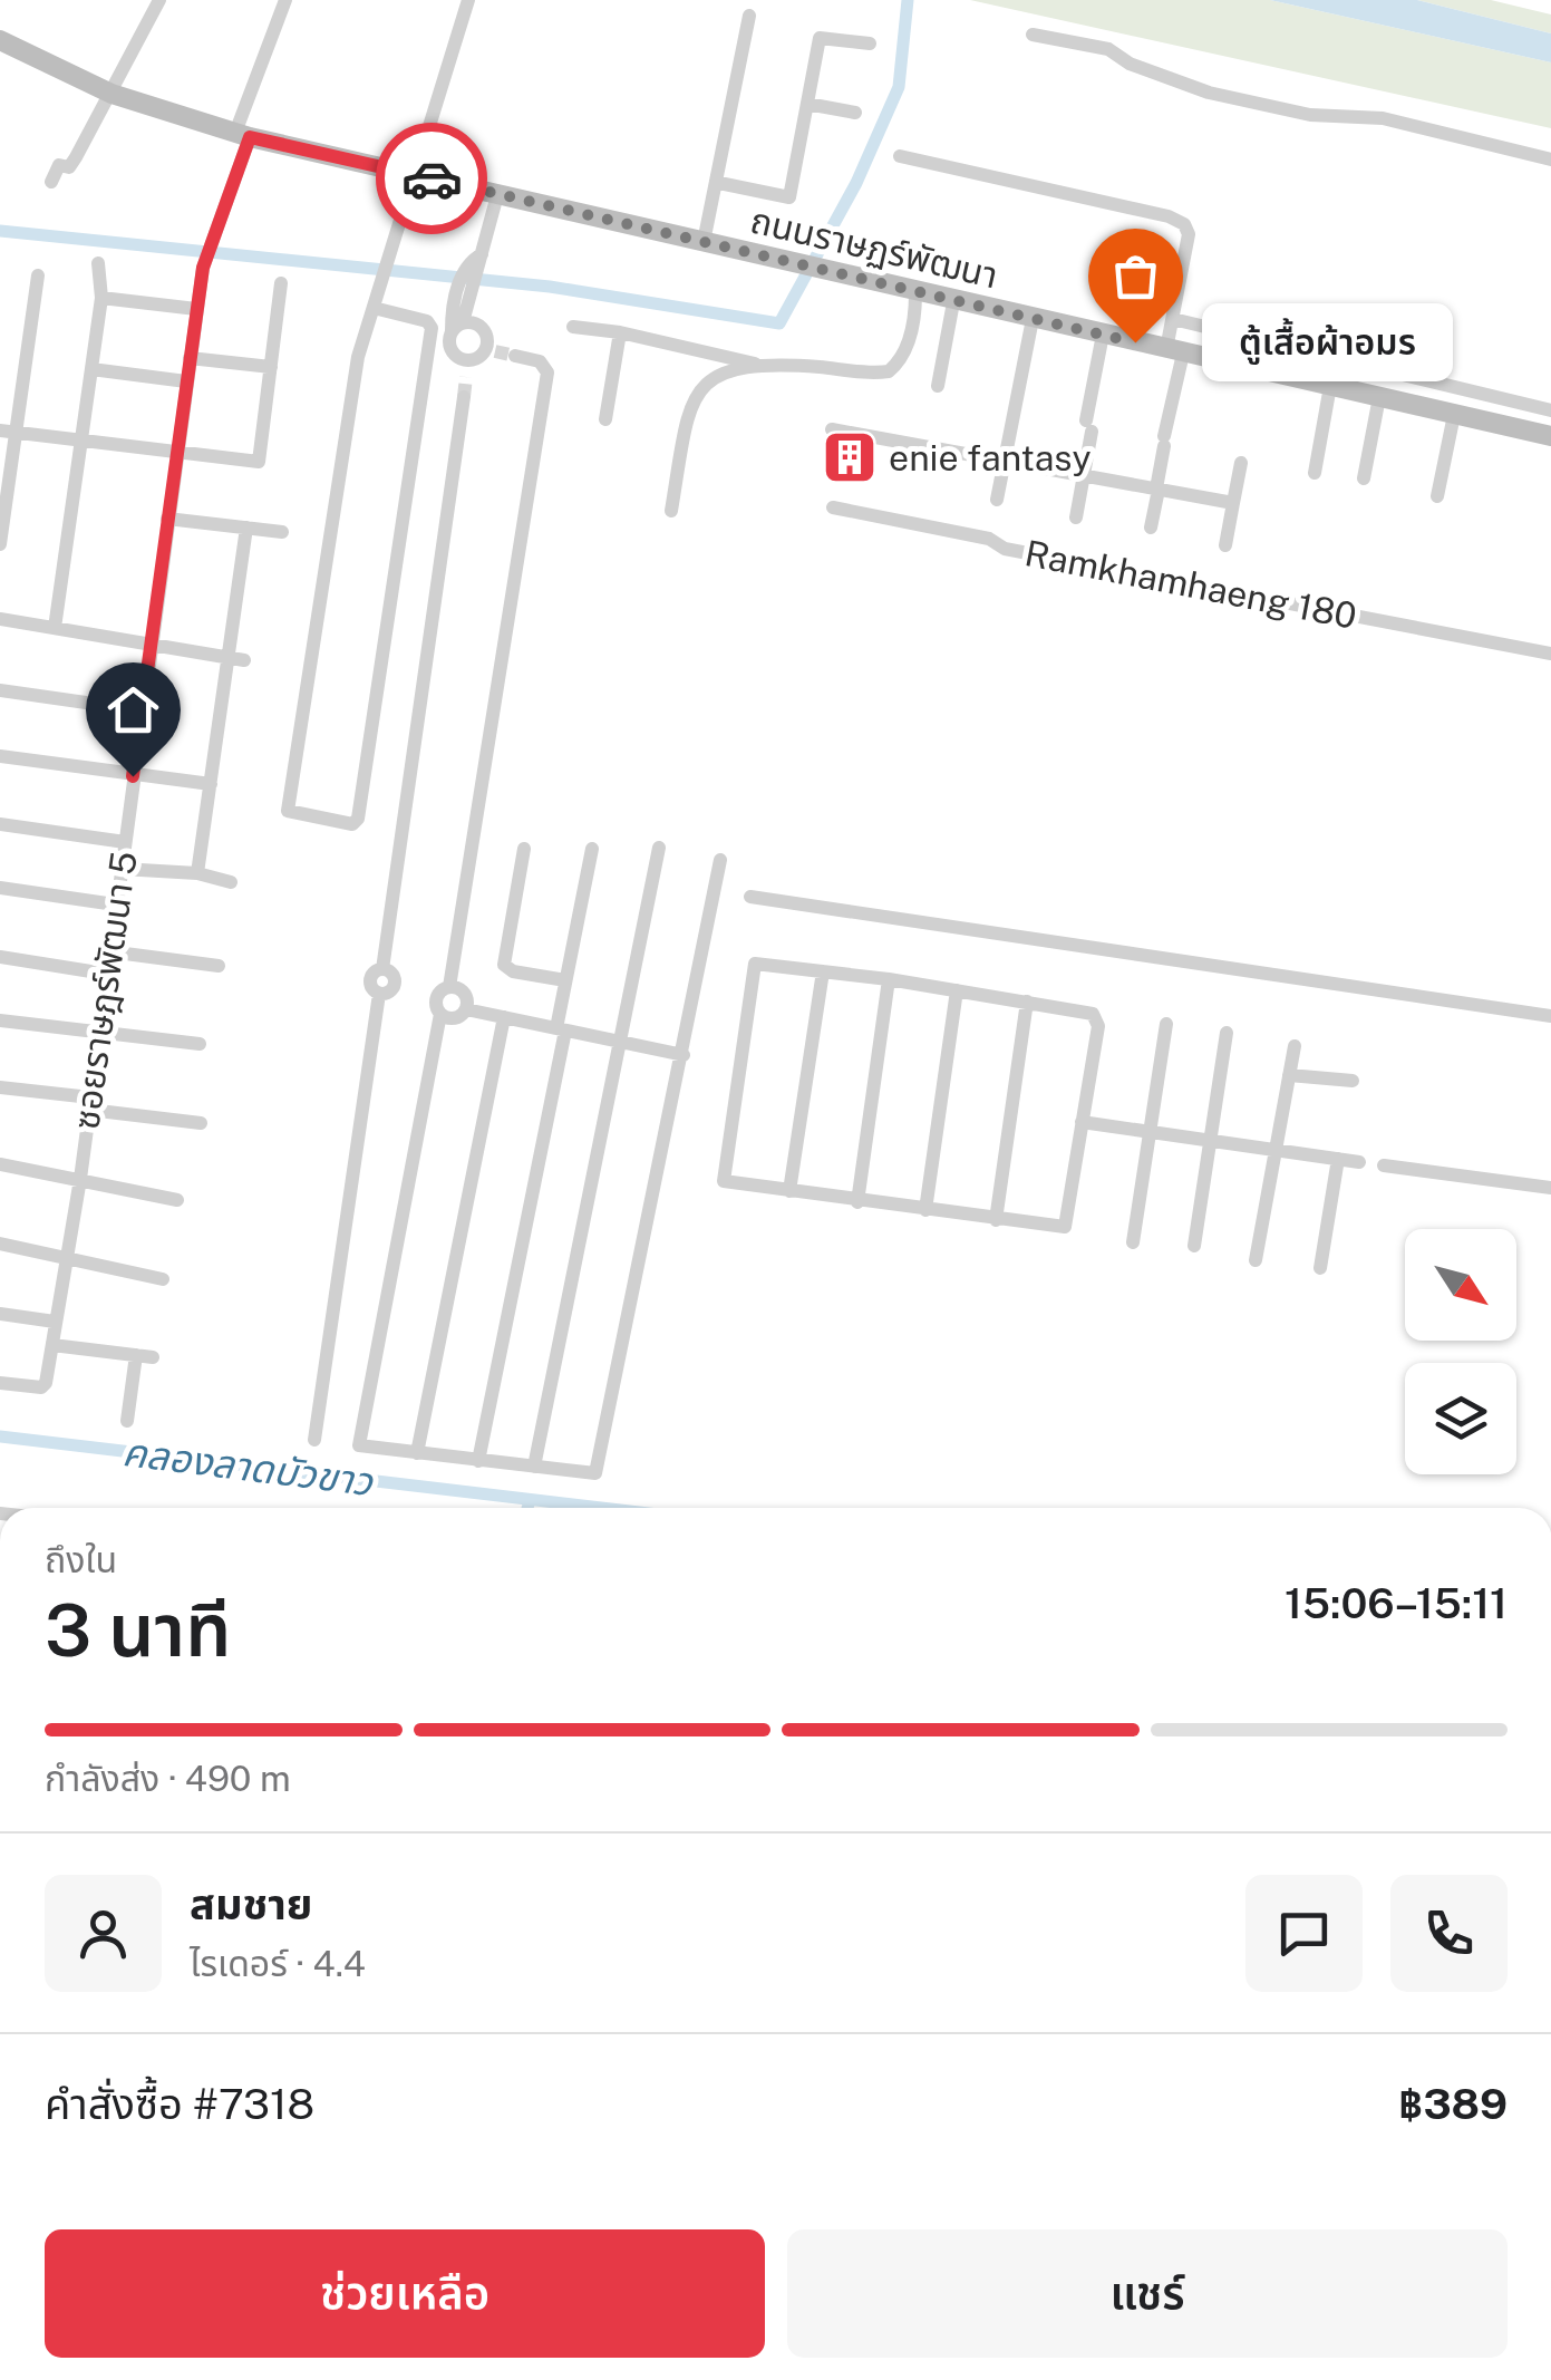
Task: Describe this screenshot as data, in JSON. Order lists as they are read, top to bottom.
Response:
{
  "streets": {
    "street": ["ถนนราษฏร์พัฒนา", "Ramkhamhaeng 180", "ซอยราษฎร์พัฒนา 5"]
  },
  "crossings": [
    ["ถนนราษฏร์พัฒนา", "ซอยราษฎร์พัฒนา 5"]
  ],
  "water": ["คลองลาดบัวขาว"],
  "places": {
    "other": ["ตู้เสื้อผ้าอมร"],
    "building": ["enie fantasy"]
  },
  "north": "bottom right",
  "page": {
    "bubble": "ตู้เสื้อผ้าอมร",
    "heading": ["3 นาที", "ถึงใน", "15:06–15:11"],
    "panel": [
      "สมชาย",
      "ไรเดอร์ · 4.4",
      "คำสั่งซื้อ #7318",
      "฿389"
    ],
    "bar": "กำลังส่ง · 490 m",
    "buttons": ["ช่วยเหลือ", "แชร์"]
  }
}
